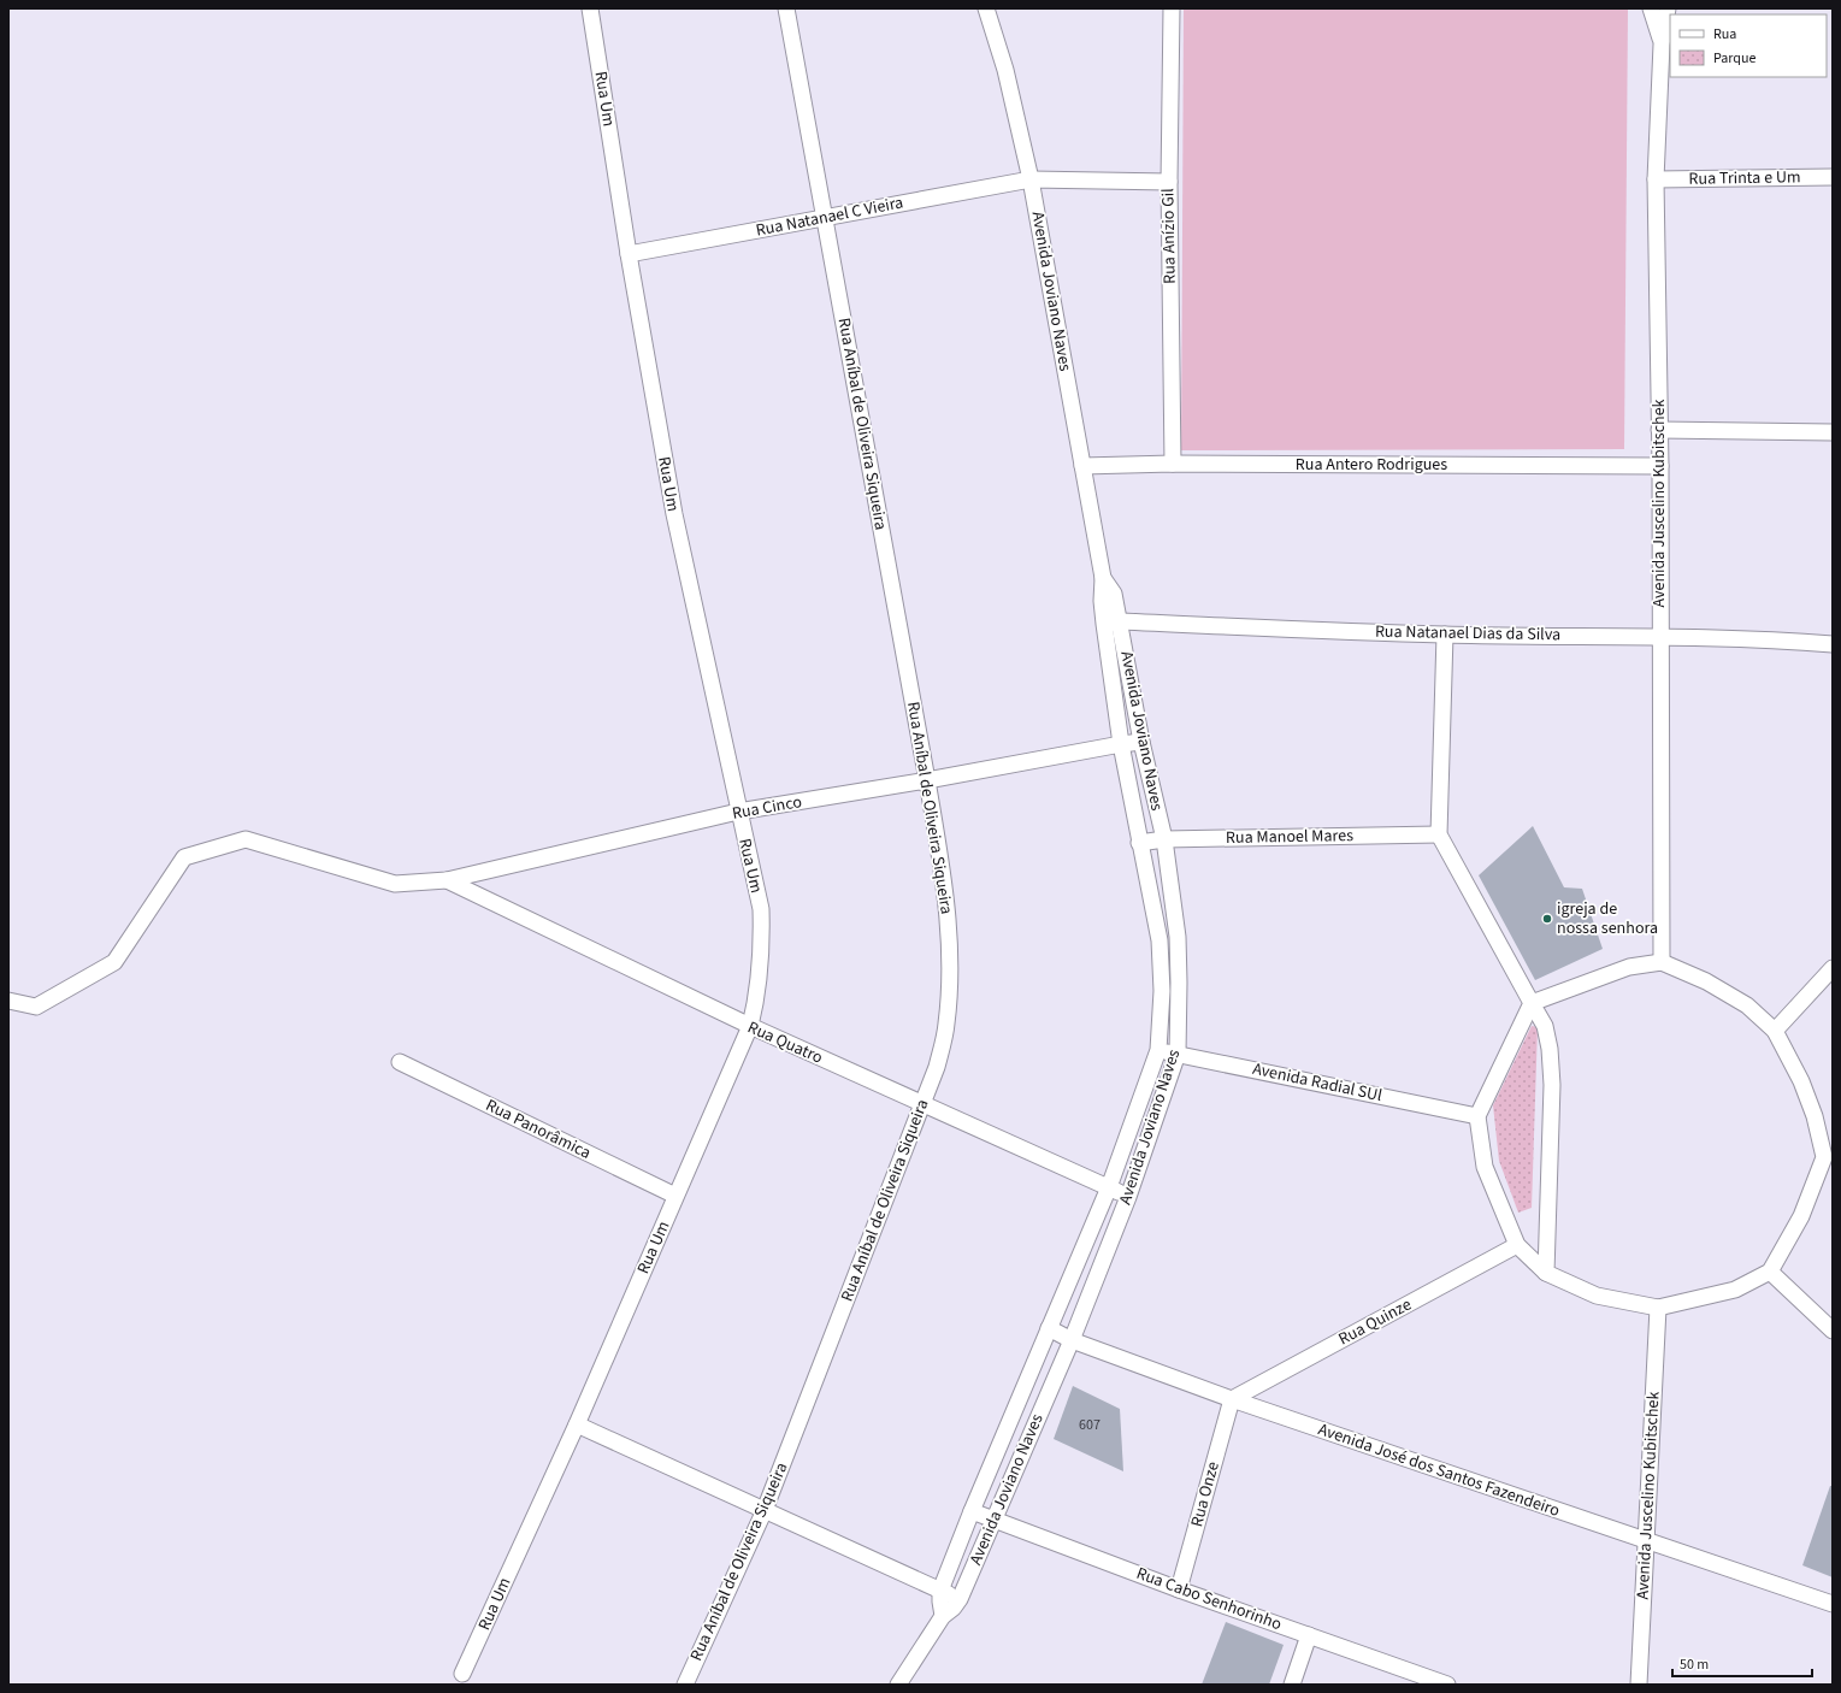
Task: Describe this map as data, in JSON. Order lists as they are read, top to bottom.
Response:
{
  "streets": {
    "street": [
      "Rua Um",
      "Rua Trinta e Um",
      "Rua Natanael C Vieira",
      "Rua Anízio Gil",
      "Avenida Joviano Naves",
      "Rua Aníbal de Oliveira Siqueira",
      "Rua Antero Rodrigues",
      "Avenida Juscelino Kubitschek",
      "Rua Natanael Dias da Silva",
      "Rua Cinco",
      "Rua Manoel Mares",
      "Rua Quatro",
      "Avenida Radial SUl",
      "Rua Panorâmica",
      "Rua Quinze",
      "Avenida José dos Santos Fazendeiro",
      "Rua Onze",
      "Rua Cabo Senhorinho"
    ]
  },
  "crossings": [
    ["Rua Um", "Rua Natanael C Vieira"],
    ["Rua Um", "Rua Cinco"],
    ["Rua Um", "Rua Quatro"],
    ["Rua Um", "Rua Panorâmica"],
    ["Rua Trinta e Um", "Avenida Juscelino Kubitschek"],
    ["Rua Natanael C Vieira", "Rua Anízio Gil"],
    ["Rua Natanael C Vieira", "Avenida Joviano Naves"],
    ["Rua Natanael C Vieira", "Rua Aníbal de Oliveira Siqueira"],
    ["Rua Anízio Gil", "Rua Antero Rodrigues"],
    ["Avenida Joviano Naves", "Rua Antero Rodrigues"],
    ["Avenida Joviano Naves", "Rua Natanael Dias da Silva"],
    ["Avenida Joviano Naves", "Rua Cinco"],
    ["Avenida Joviano Naves", "Rua Manoel Mares"],
    ["Avenida Joviano Naves", "Rua Quatro"],
    ["Avenida Joviano Naves", "Avenida Radial SUl"],
    ["Avenida Joviano Naves", "Avenida José dos Santos Fazendeiro"],
    ["Avenida Joviano Naves", "Rua Cabo Senhorinho"],
    ["Rua Aníbal de Oliveira Siqueira", "Rua Cinco"],
    ["Rua Aníbal de Oliveira Siqueira", "Rua Quatro"],
    ["Rua Antero Rodrigues", "Avenida Juscelino Kubitschek"],
    ["Avenida Juscelino Kubitschek", "Rua Natanael Dias da Silva"],
    ["Avenida Juscelino Kubitschek", "Avenida José dos Santos Fazendeiro"],
    ["Rua Cinco", "Rua Quatro"],
    ["Rua Quinze", "Avenida José dos Santos Fazendeiro"],
    ["Rua Quinze", "Rua Onze"],
    ["Avenida José dos Santos Fazendeiro", "Rua Onze"],
    ["Rua Onze", "Rua Cabo Senhorinho"]
  ],
  "places": ["igreja de nossa senhora"],
  "house_numbers": ["607"],
  "legend": ["Rua", "Parque"],
  "scale_bar": "50 m"
}
